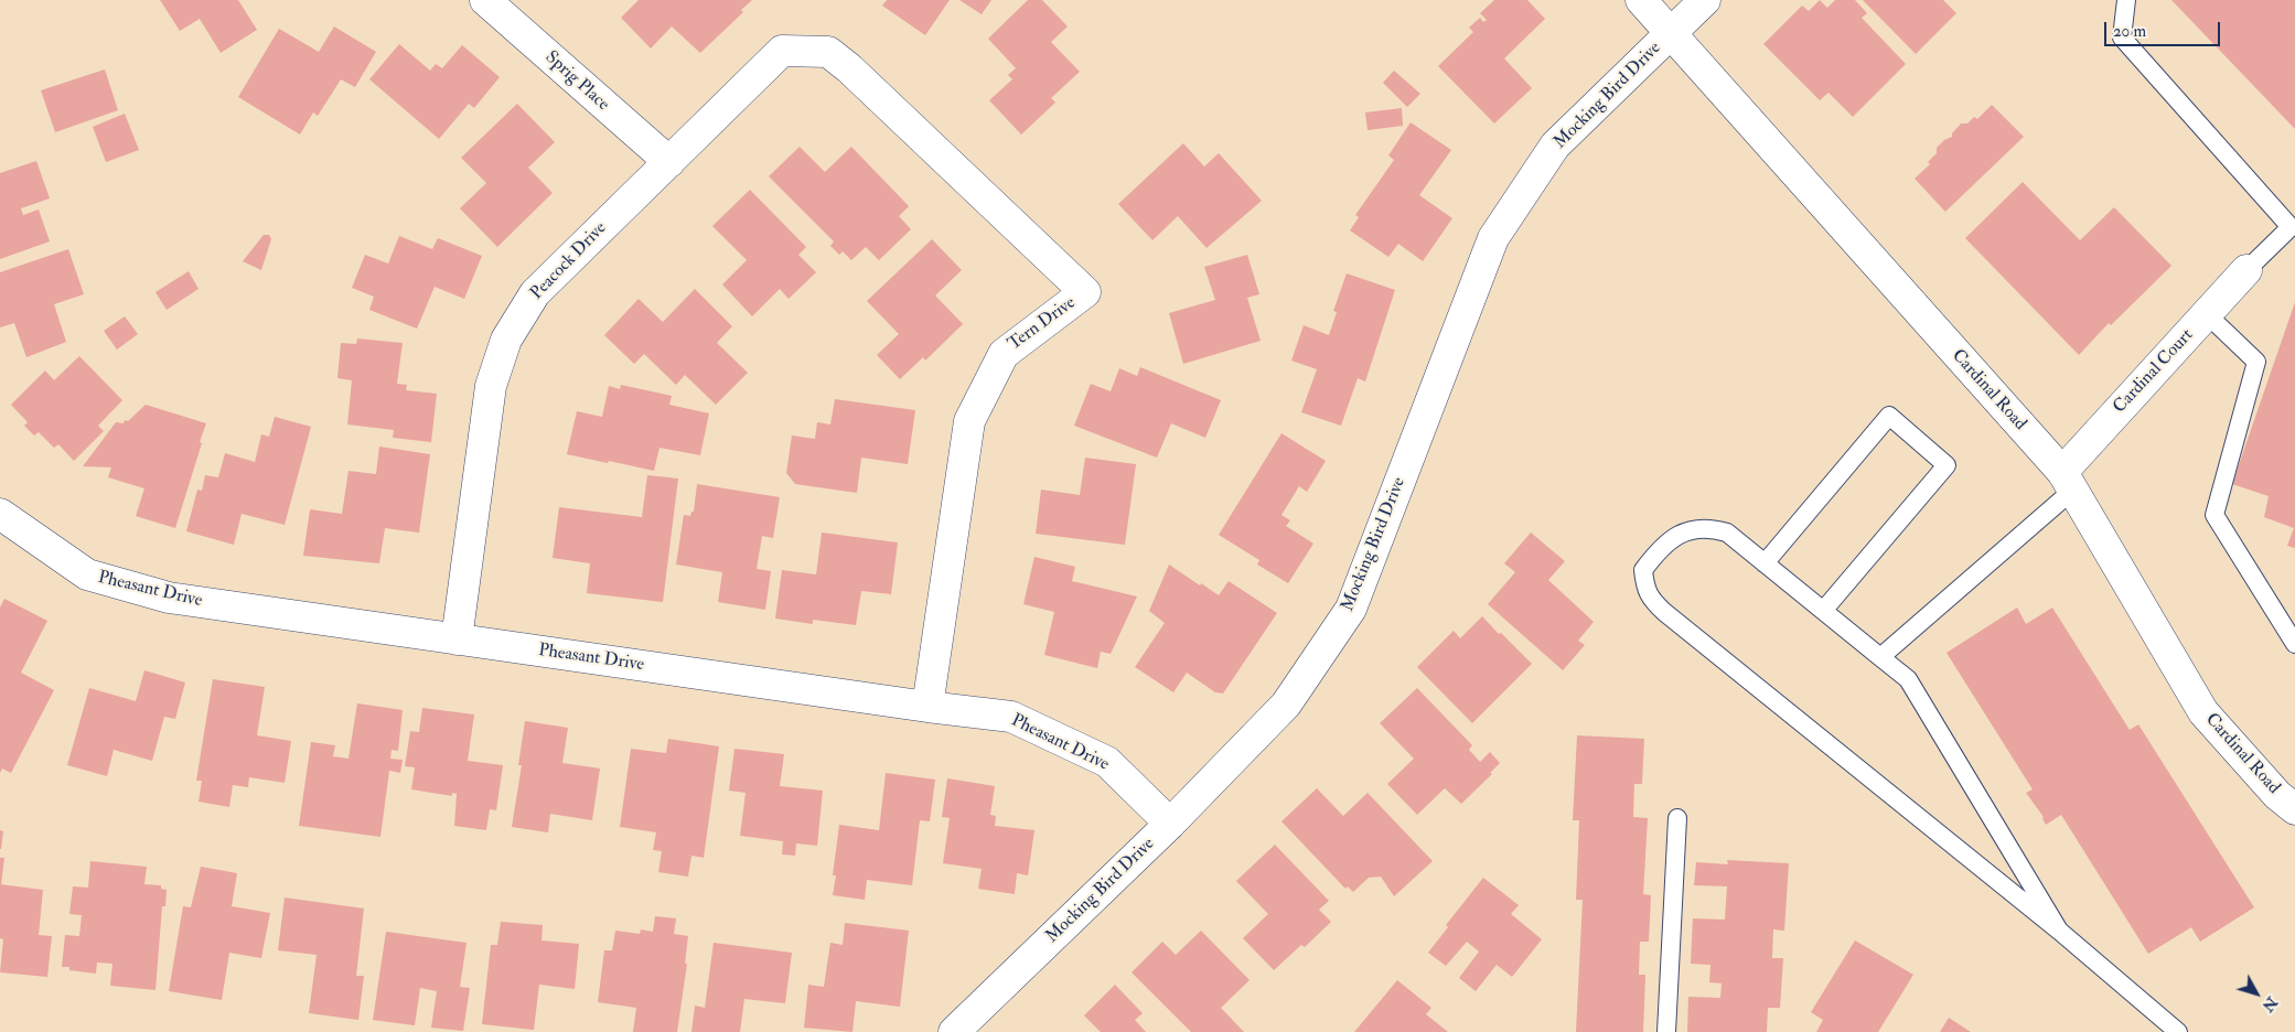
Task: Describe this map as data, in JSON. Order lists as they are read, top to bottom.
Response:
{
  "streets": {
    "street": [
      "Sprig Place",
      "Mocking Bird Drive",
      "Peacock Drive",
      "Tern Drive",
      "Cardinal Court",
      "Cardinal Road",
      "Pheasant Drive"
    ]
  },
  "crossings": [
    ["Sprig Place", "Peacock Drive"],
    ["Mocking Bird Drive", "Cardinal Road"],
    ["Mocking Bird Drive", "Pheasant Drive"],
    ["Peacock Drive", "Tern Drive"],
    ["Peacock Drive", "Pheasant Drive"],
    ["Tern Drive", "Pheasant Drive"],
    ["Cardinal Court", "Cardinal Road"]
  ],
  "scale_bar": "20 m",
  "north": "bottom right"
}
